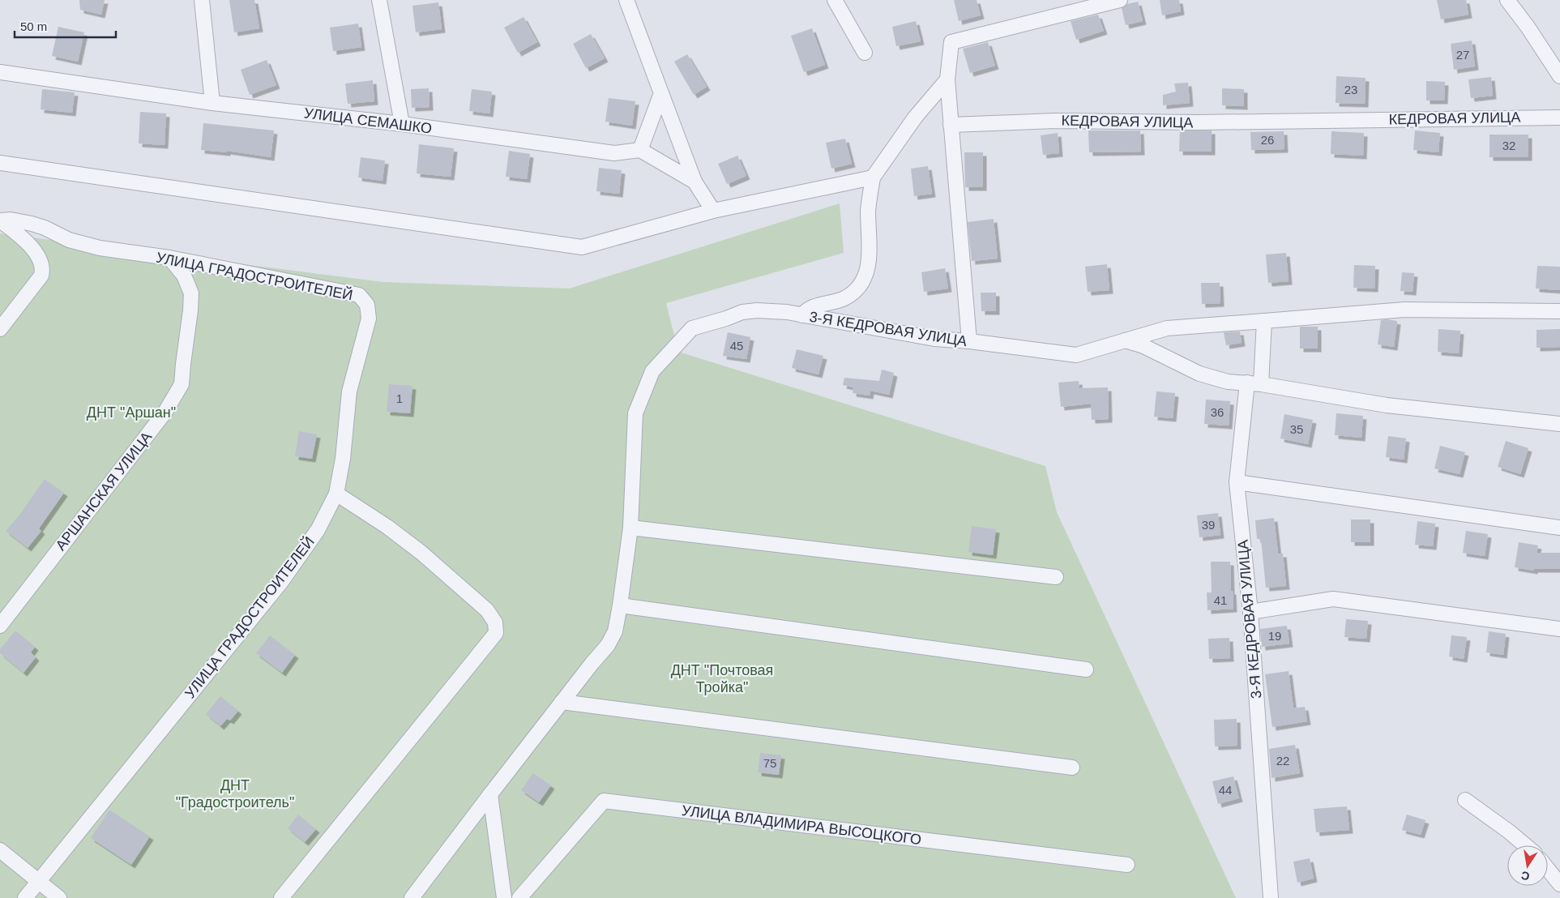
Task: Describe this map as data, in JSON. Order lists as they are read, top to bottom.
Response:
{
  "streets": {
    "street": [
      "КЕДРОВАЯ УЛИЦА",
      "УЛИЦА СЕМАШКО",
      "УЛИЦА ГРАДОСТРОИТЕЛЕЙ",
      "3-Я КЕДРОВАЯ УЛИЦА",
      "АРШАНСКАЯ УЛИЦА",
      "УЛИЦА ВЛАДИМИРА ВЫСОЦКОГО"
    ]
  },
  "crossings": [
    ["УЛИЦА ГРАДОСТРОИТЕЛЕЙ", "АРШАНСКАЯ УЛИЦА"]
  ],
  "parks": ["ДНТ \"Аршан\"", "ДНТ \"Почтовая Тройка\"", "ДНТ \"Градостроитель\""],
  "house_numbers": [
    "27",
    "23",
    "26",
    "32",
    "45",
    "1",
    "36",
    "35",
    "39",
    "41",
    "19",
    "22",
    "75",
    "44"
  ],
  "scale_bar": "50 m",
  "north": "bottom"
}
